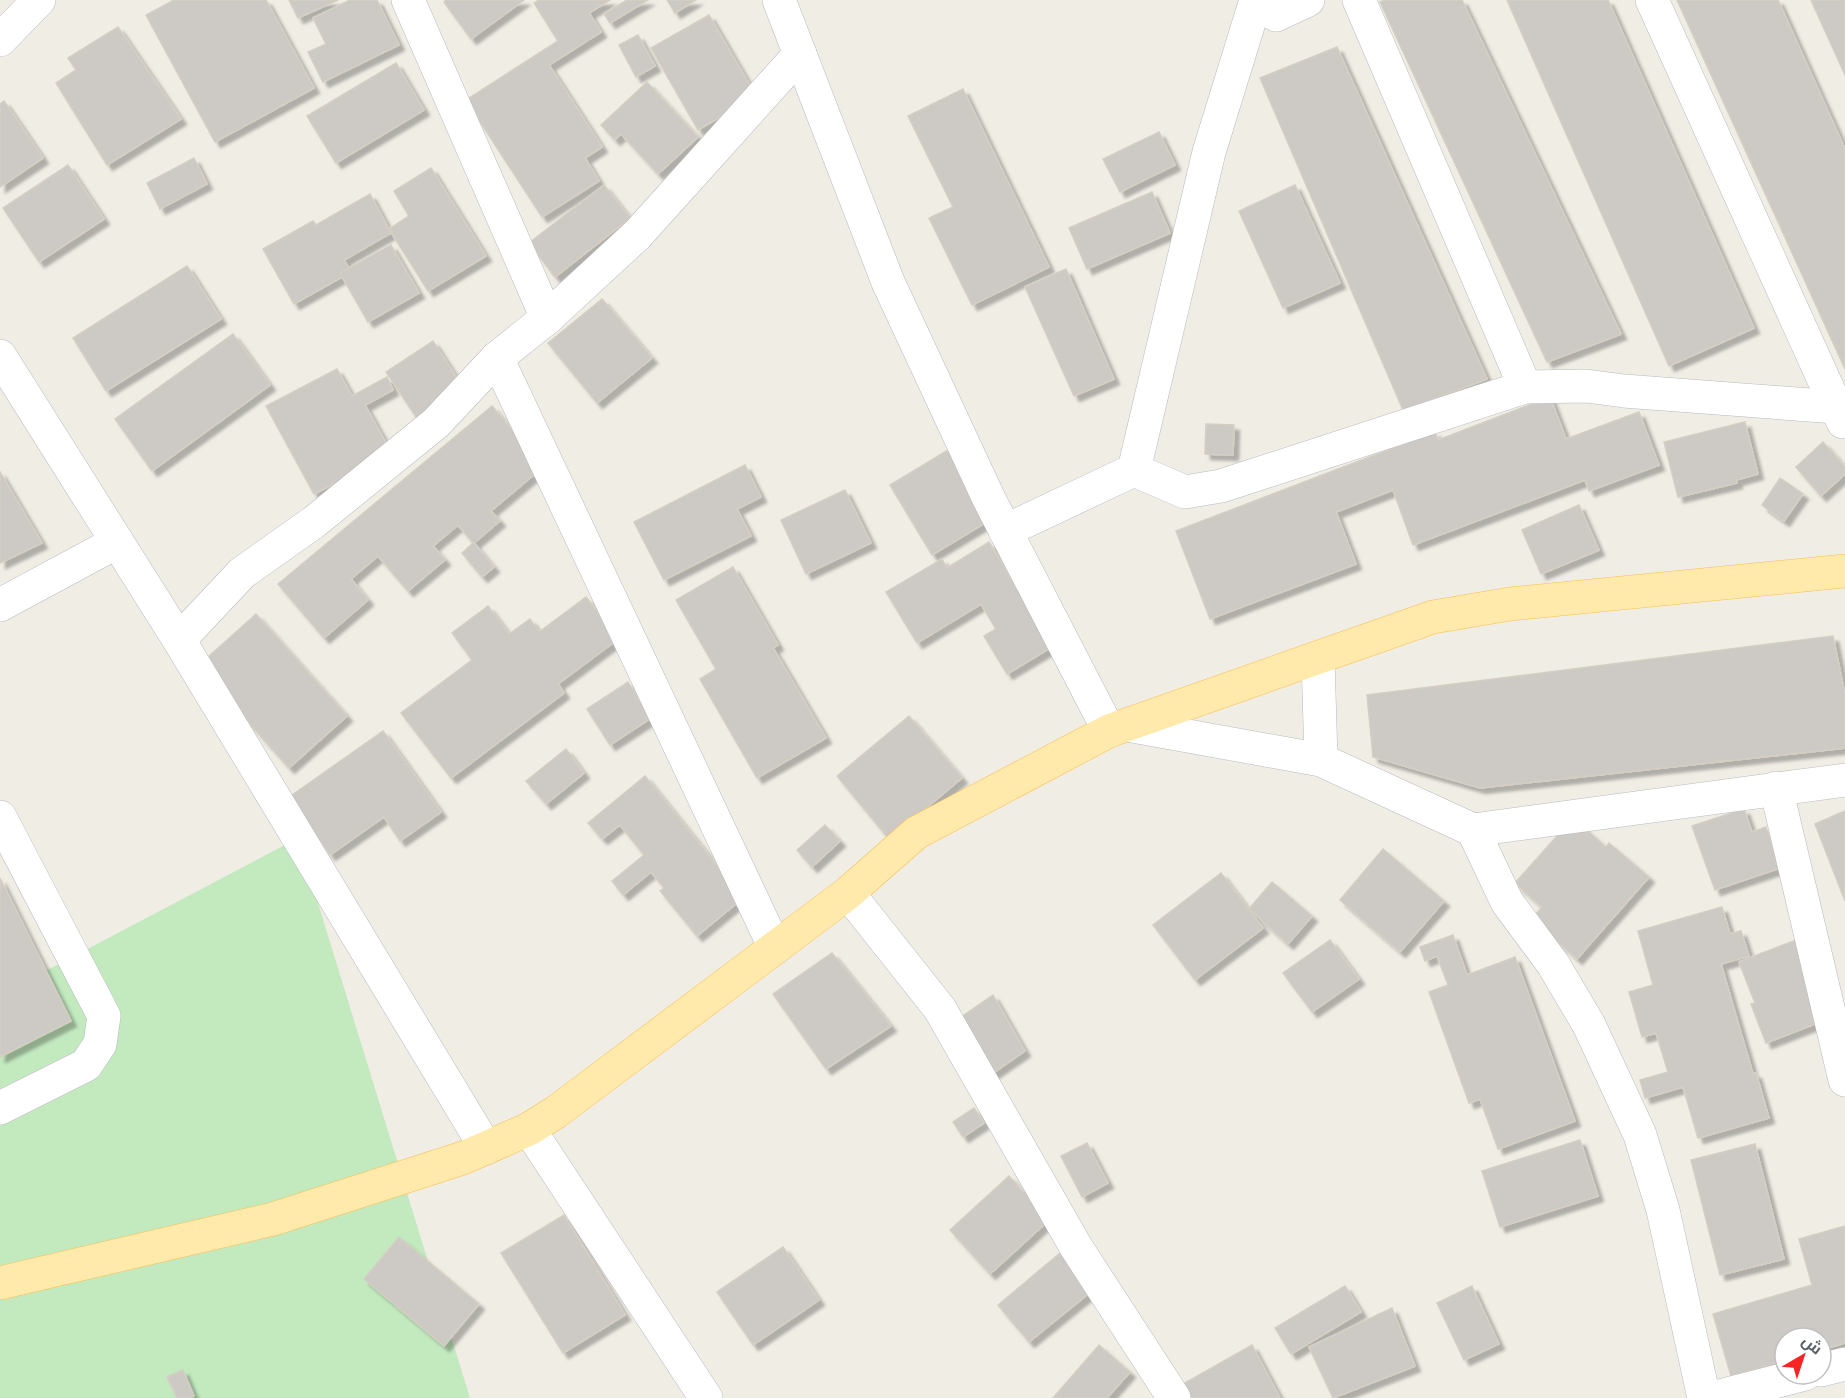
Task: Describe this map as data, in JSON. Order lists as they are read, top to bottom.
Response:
{
  "north": "top right"
}
